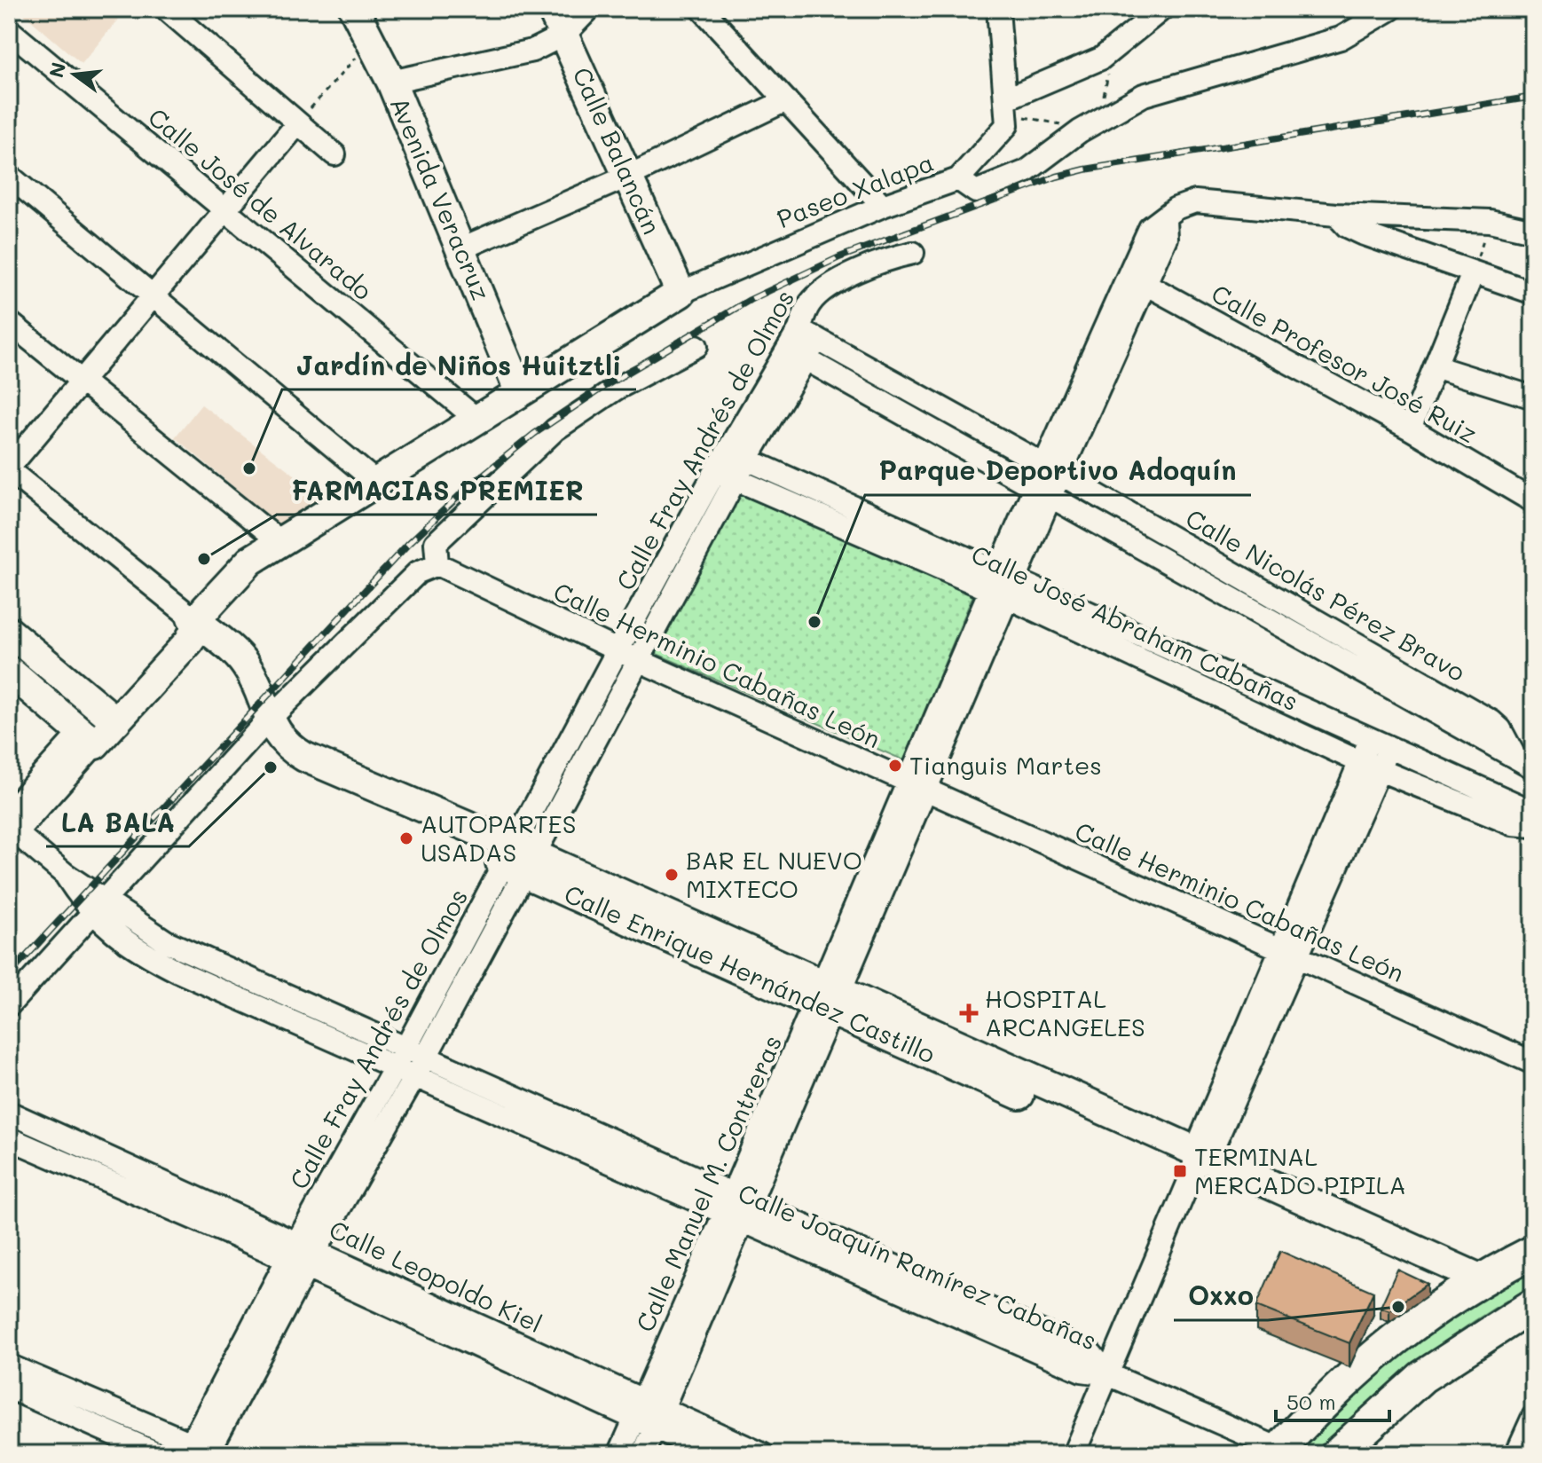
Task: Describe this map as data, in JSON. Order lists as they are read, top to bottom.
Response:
{
  "streets": {
    "main road": ["Calle Balancán", "Avenida Veracruz", "Calle Enrique Hernández Castillo"],
    "street": [
      "Paseo Xalapa",
      "Calle José de Alvarado",
      "Calle Profesor José Ruiz",
      "Calle Fray Andrés de Olmos",
      "Calle Nicolás Pérez Bravo",
      "Calle José Abraham Cabañas",
      "Calle Herminio Cabañas León",
      "Calle Manuel M. Contreras",
      "Calle Joaquín Ramírez Cabañas",
      "Calle Leopoldo Kiel"
    ]
  },
  "crossings": [
    ["Calle Balancán", "Paseo Xalapa"],
    ["Calle Profesor José Ruiz", "Calle Manuel M. Contreras"],
    ["Calle Fray Andrés de Olmos", "Calle Nicolás Pérez Bravo"],
    ["Calle Fray Andrés de Olmos", "Calle José Abraham Cabañas"],
    ["Calle Fray Andrés de Olmos", "Calle Herminio Cabañas León"],
    ["Calle Fray Andrés de Olmos", "Calle Enrique Hernández Castillo"],
    ["Calle Fray Andrés de Olmos", "Calle Joaquín Ramírez Cabañas"],
    ["Calle Fray Andrés de Olmos", "Calle Leopoldo Kiel"],
    ["Calle Nicolás Pérez Bravo", "Calle Manuel M. Contreras"],
    ["Calle José Abraham Cabañas", "Calle Manuel M. Contreras"],
    ["Calle Herminio Cabañas León", "Calle Manuel M. Contreras"],
    ["Calle Enrique Hernández Castillo", "Calle Manuel M. Contreras"],
    ["Calle Manuel M. Contreras", "Calle Joaquín Ramírez Cabañas"],
    ["Calle Manuel M. Contreras", "Calle Leopoldo Kiel"]
  ],
  "places": {
    "other": [
      "Jardín de Niños Huitztli",
      "FARMACIAS PREMIER",
      "Parque Deportivo Adoquín",
      "Tianguis Martes",
      "LA BALA",
      "AUTOPARTES USADAS",
      "BAR EL NUEVO MIXTECO",
      "Oxxo"
    ],
    "health": ["HOSPITAL ARCANGELES"],
    "transit": ["TERMINAL MERCADO PIPILA"]
  },
  "scale_bar": "50 m",
  "north": "left"
}
